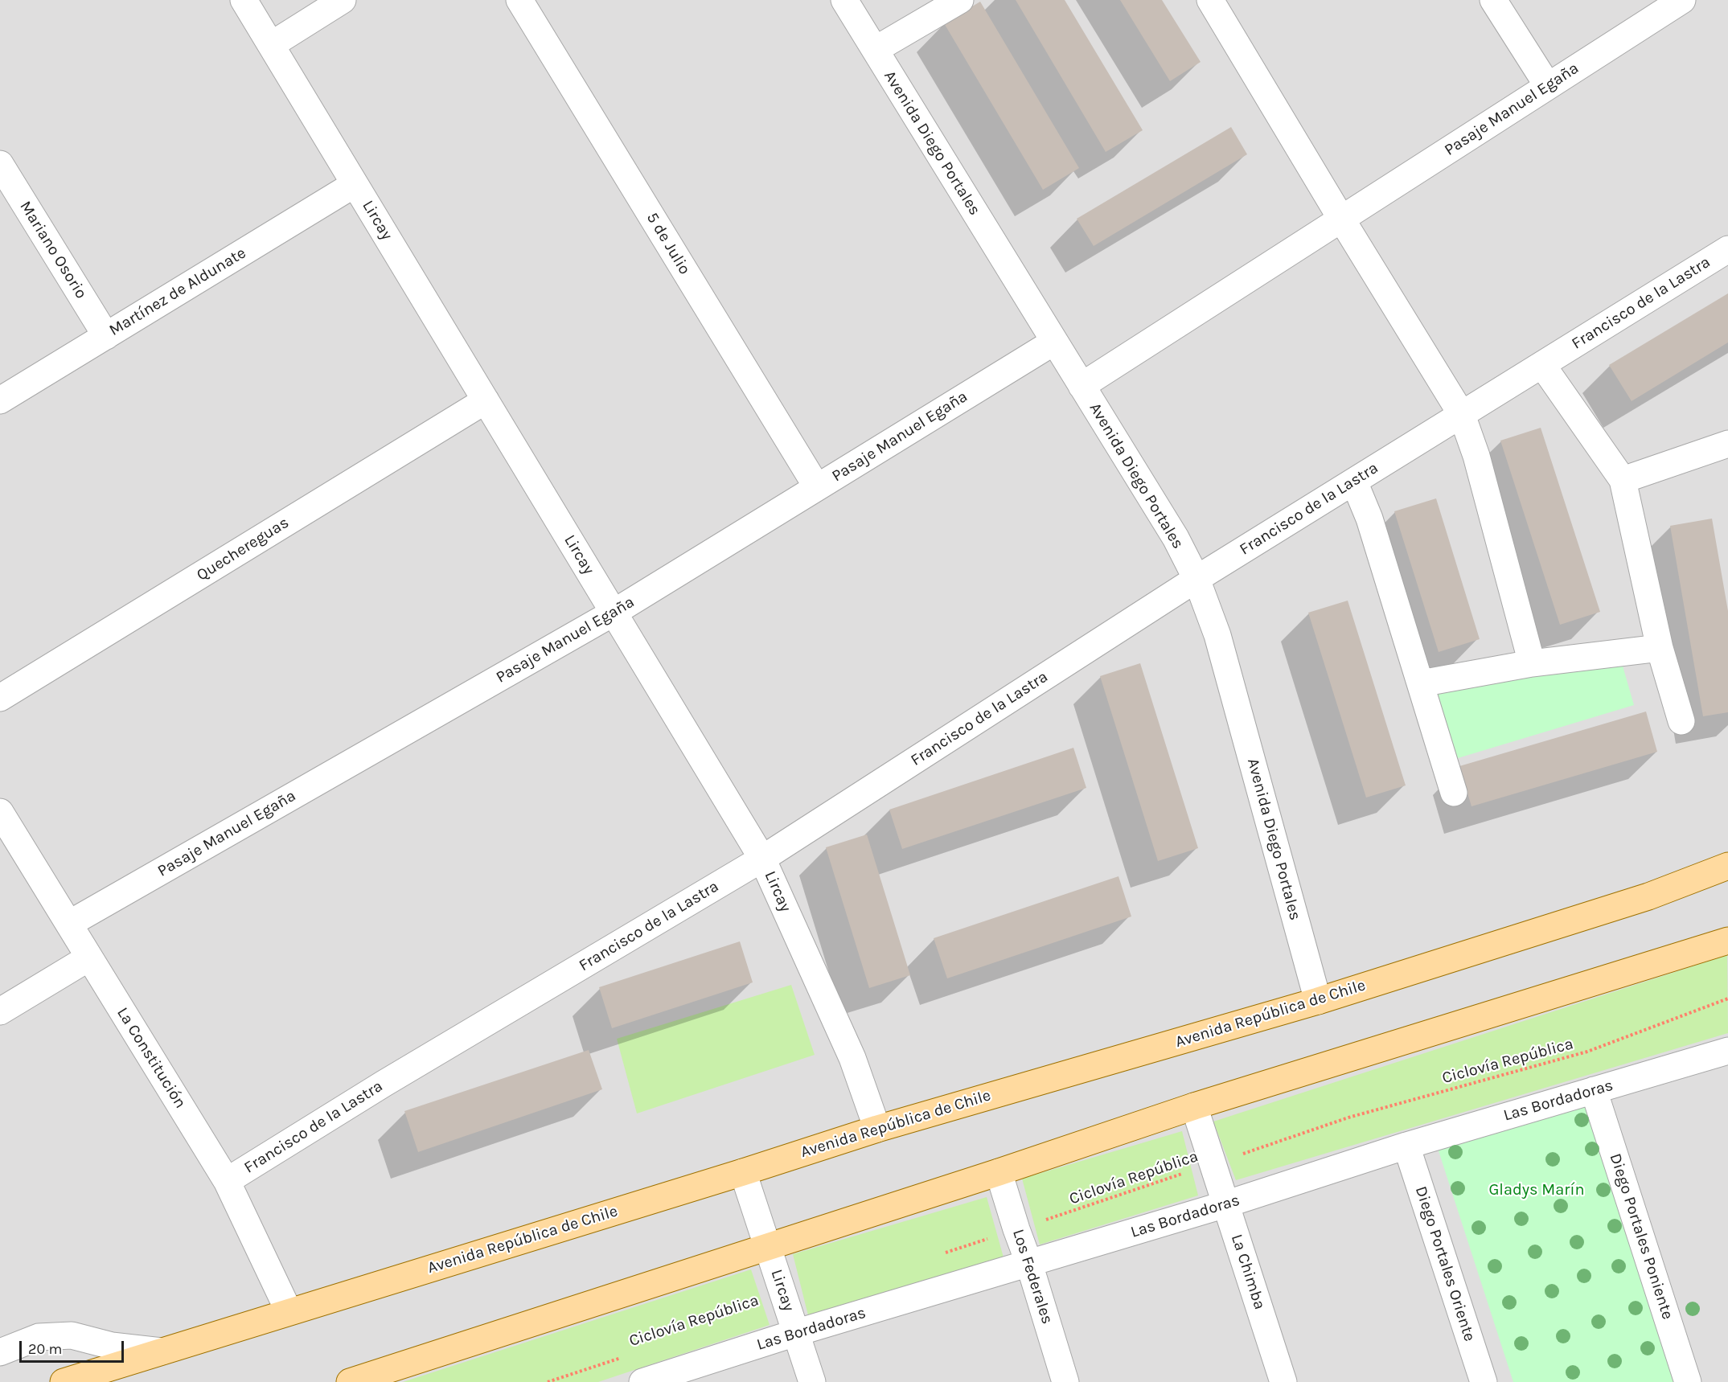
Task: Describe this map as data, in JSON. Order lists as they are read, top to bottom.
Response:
{
  "streets": {
    "main road": ["Avenida República de Chile"],
    "street": [
      "Pasaje Manuel Egaña",
      "Avenida Diego Portales",
      "Lircay",
      "5 de Julio",
      "Mariano Osorio",
      "Martínez de Aldunate",
      "Francisco de la Lastra",
      "Quechereguas",
      "La Constitución",
      "Las Bordadoras",
      "Diego Portales Poniente",
      "Diego Portales Oriente",
      "La Chimba",
      "Los Federales"
    ],
    "path": ["Ciclovía República"]
  },
  "crossings": [
    ["Pasaje Manuel Egaña", "Avenida Diego Portales"],
    ["Pasaje Manuel Egaña", "Lircay"],
    ["Pasaje Manuel Egaña", "5 de Julio"],
    ["Pasaje Manuel Egaña", "La Constitución"],
    ["Avenida Diego Portales", "Francisco de la Lastra"],
    ["Avenida Diego Portales", "Avenida República de Chile"],
    ["Lircay", "Martínez de Aldunate"],
    ["Lircay", "Francisco de la Lastra"],
    ["Lircay", "Quechereguas"],
    ["Lircay", "Avenida República de Chile"],
    ["Lircay", "Las Bordadoras"],
    ["Mariano Osorio", "Martínez de Aldunate"],
    ["Francisco de la Lastra", "La Constitución"],
    ["Avenida República de Chile", "La Constitución"],
    ["Ciclovía República", "La Chimba"],
    ["Ciclovía República", "Los Federales"],
    ["Las Bordadoras", "Diego Portales Poniente"],
    ["Las Bordadoras", "Diego Portales Oriente"],
    ["Las Bordadoras", "La Chimba"],
    ["Las Bordadoras", "Los Federales"]
  ],
  "parks": ["Gladys Marín"],
  "scale_bar": "20 m"
}
